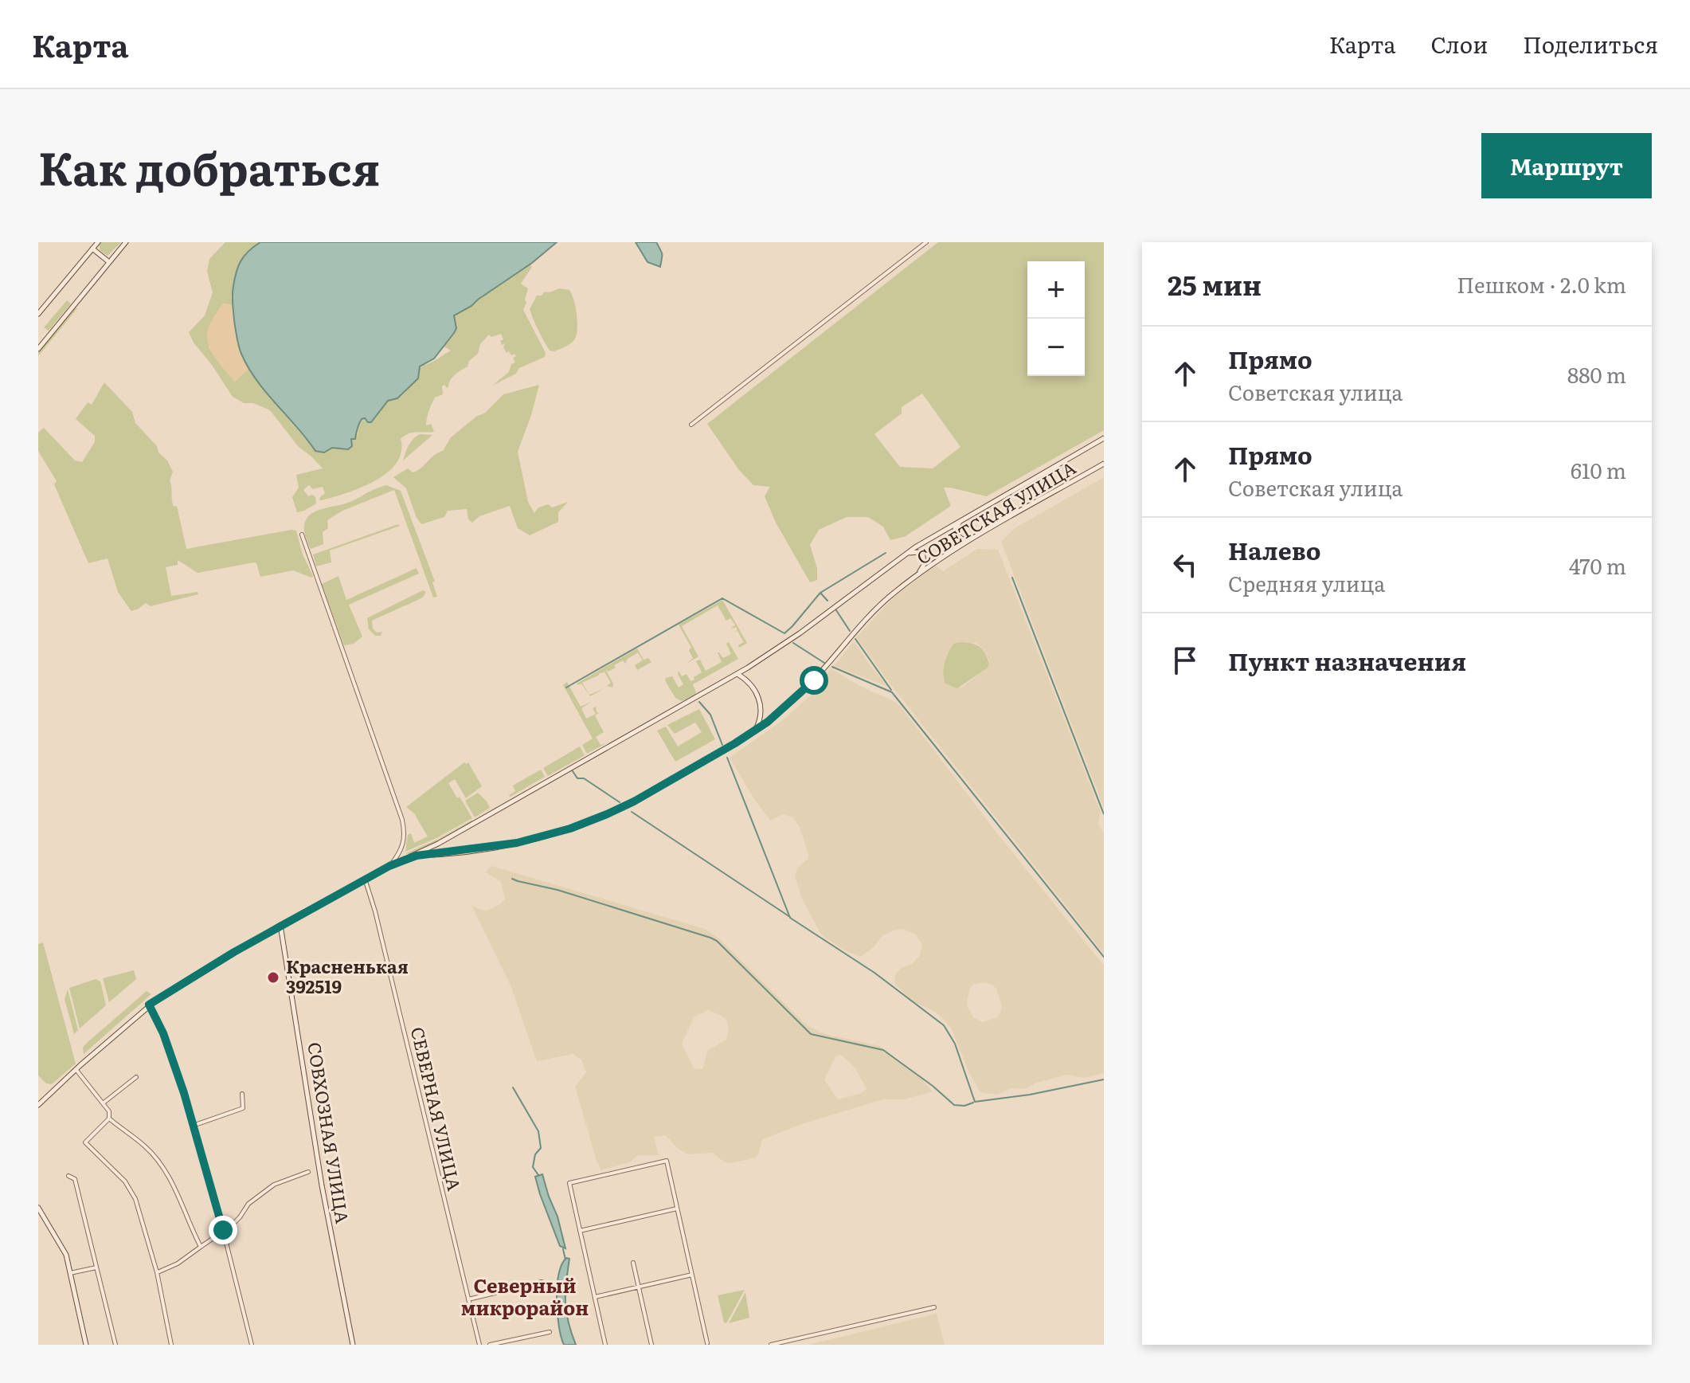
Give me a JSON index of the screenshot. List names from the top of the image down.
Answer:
{
  "streets": {
    "main road": ["СОВЕТСКАЯ УЛИЦА", "СОВХОЗНАЯ УЛИЦА"],
    "street": ["СЕВЕРНАЯ УЛИЦА"]
  },
  "districts": ["Северный микрорайон"],
  "places": ["Красненькая 392519"],
  "page": {
    "header": "Карта",
    "nav": ["Карта", "Слои", "Поделиться"],
    "title": "Как добраться",
    "buttons": "Маршрут",
    "heading": ["25 мин", "Пешком · 2.0 km"],
    "map_buttons": ["+", "−"],
    "list": [
      ["Прямо", "Советская улица", "880 m"],
      ["Прямо", "Советская улица", "610 m"],
      ["Налево", "Средняя улица", "470 m"],
      "Пункт назначения"
    ]
  }
}
